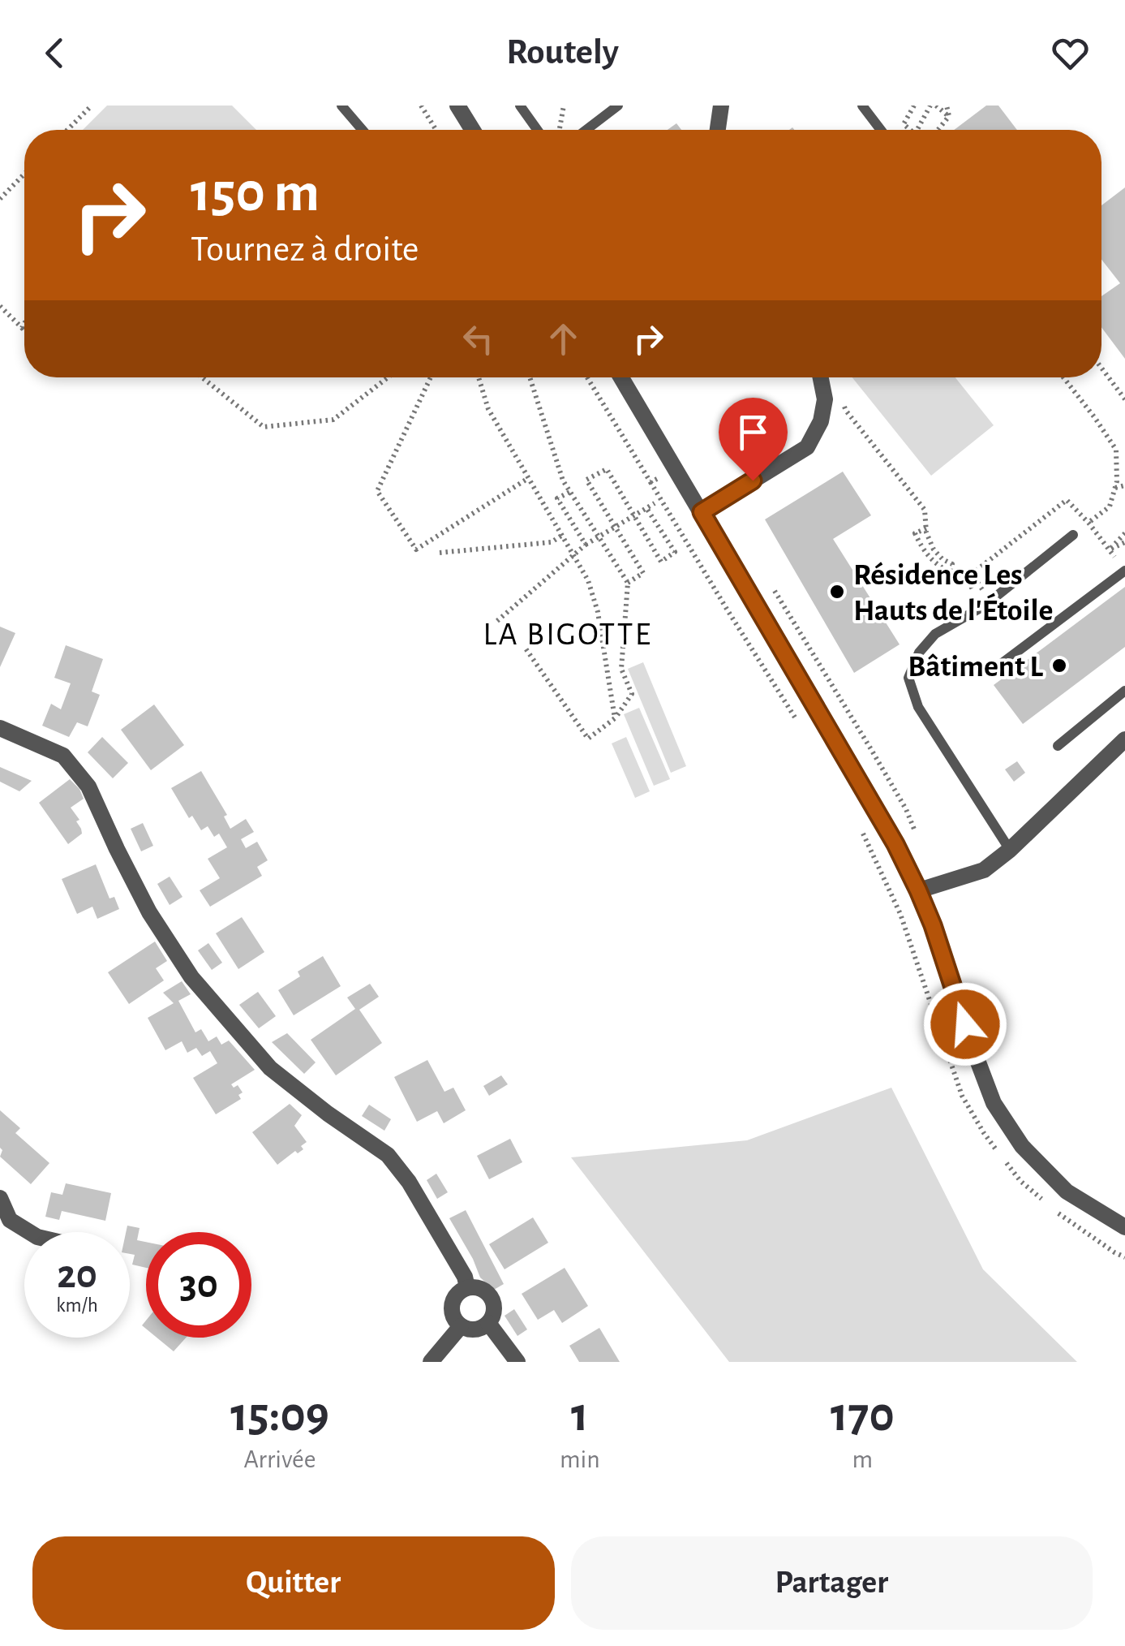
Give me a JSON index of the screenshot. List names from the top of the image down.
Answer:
{
  "districts": ["LA BIGOTTE"],
  "places": ["Résidence Les Hauts de l'Étoile", "Bâtiment L"],
  "page": {
    "header": "Routely",
    "turn": ["150 m", "Tournez à droite"],
    "speed": "20 km/h",
    "limit": "30",
    "eta": [
      "15:09",
      "Arrivée",
      "1",
      "min",
      "170",
      "m"
    ],
    "buttons": ["Quitter", "Partager"]
  }
}
